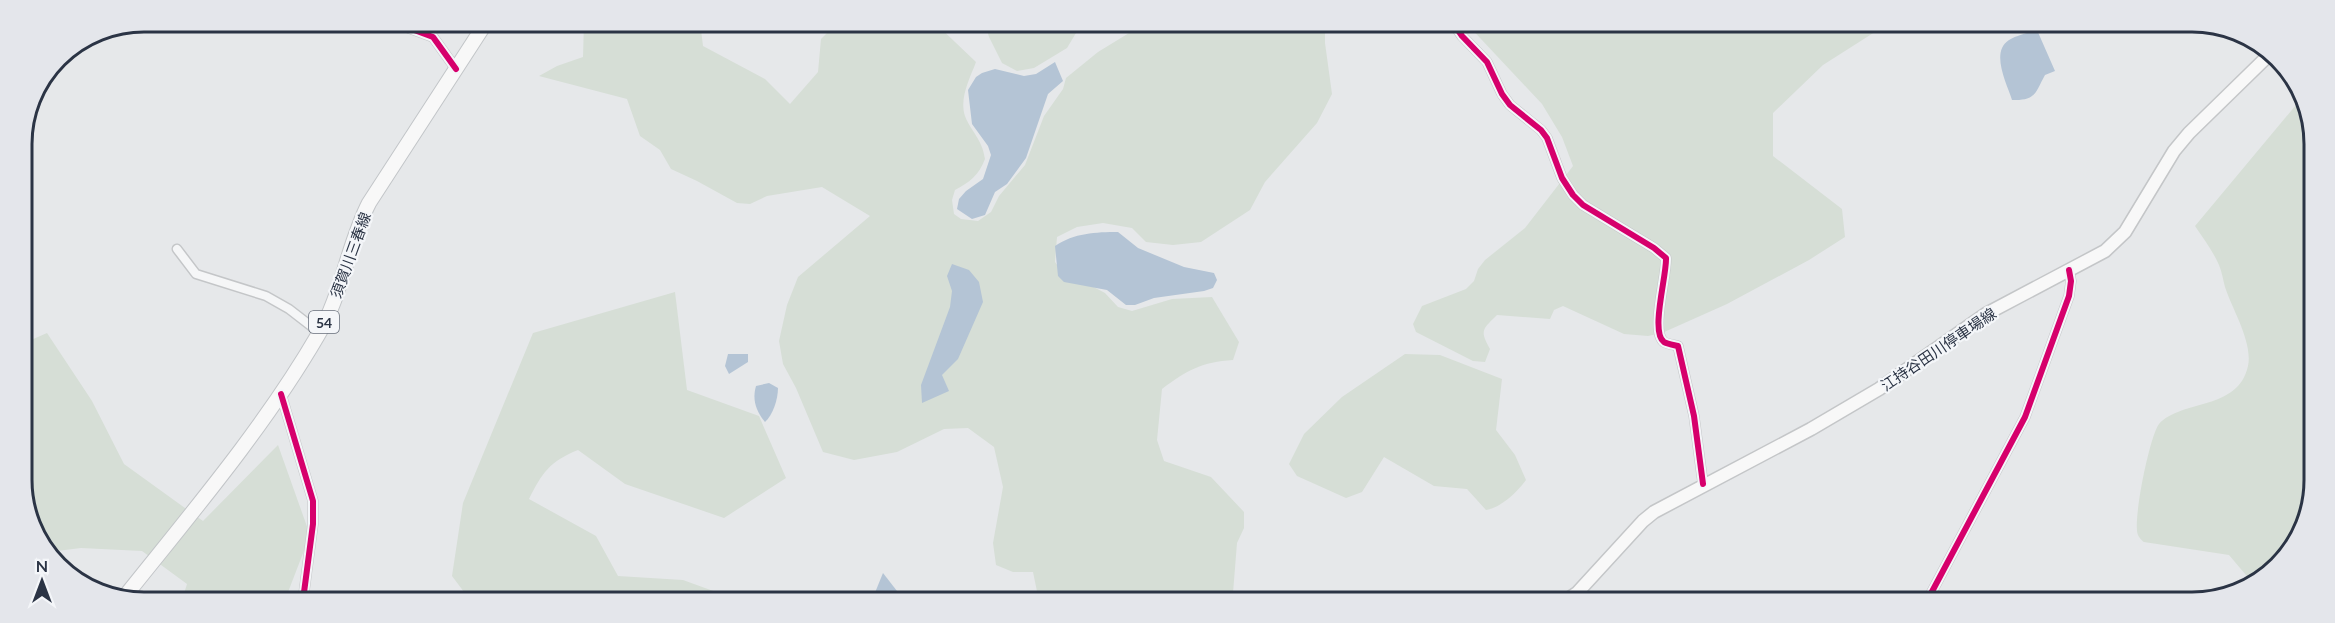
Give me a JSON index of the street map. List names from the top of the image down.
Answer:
{
  "streets": {
    "main road": ["須賀川三春線", "54", "江持谷田川停車場線"]
  },
  "north": "top"
}
